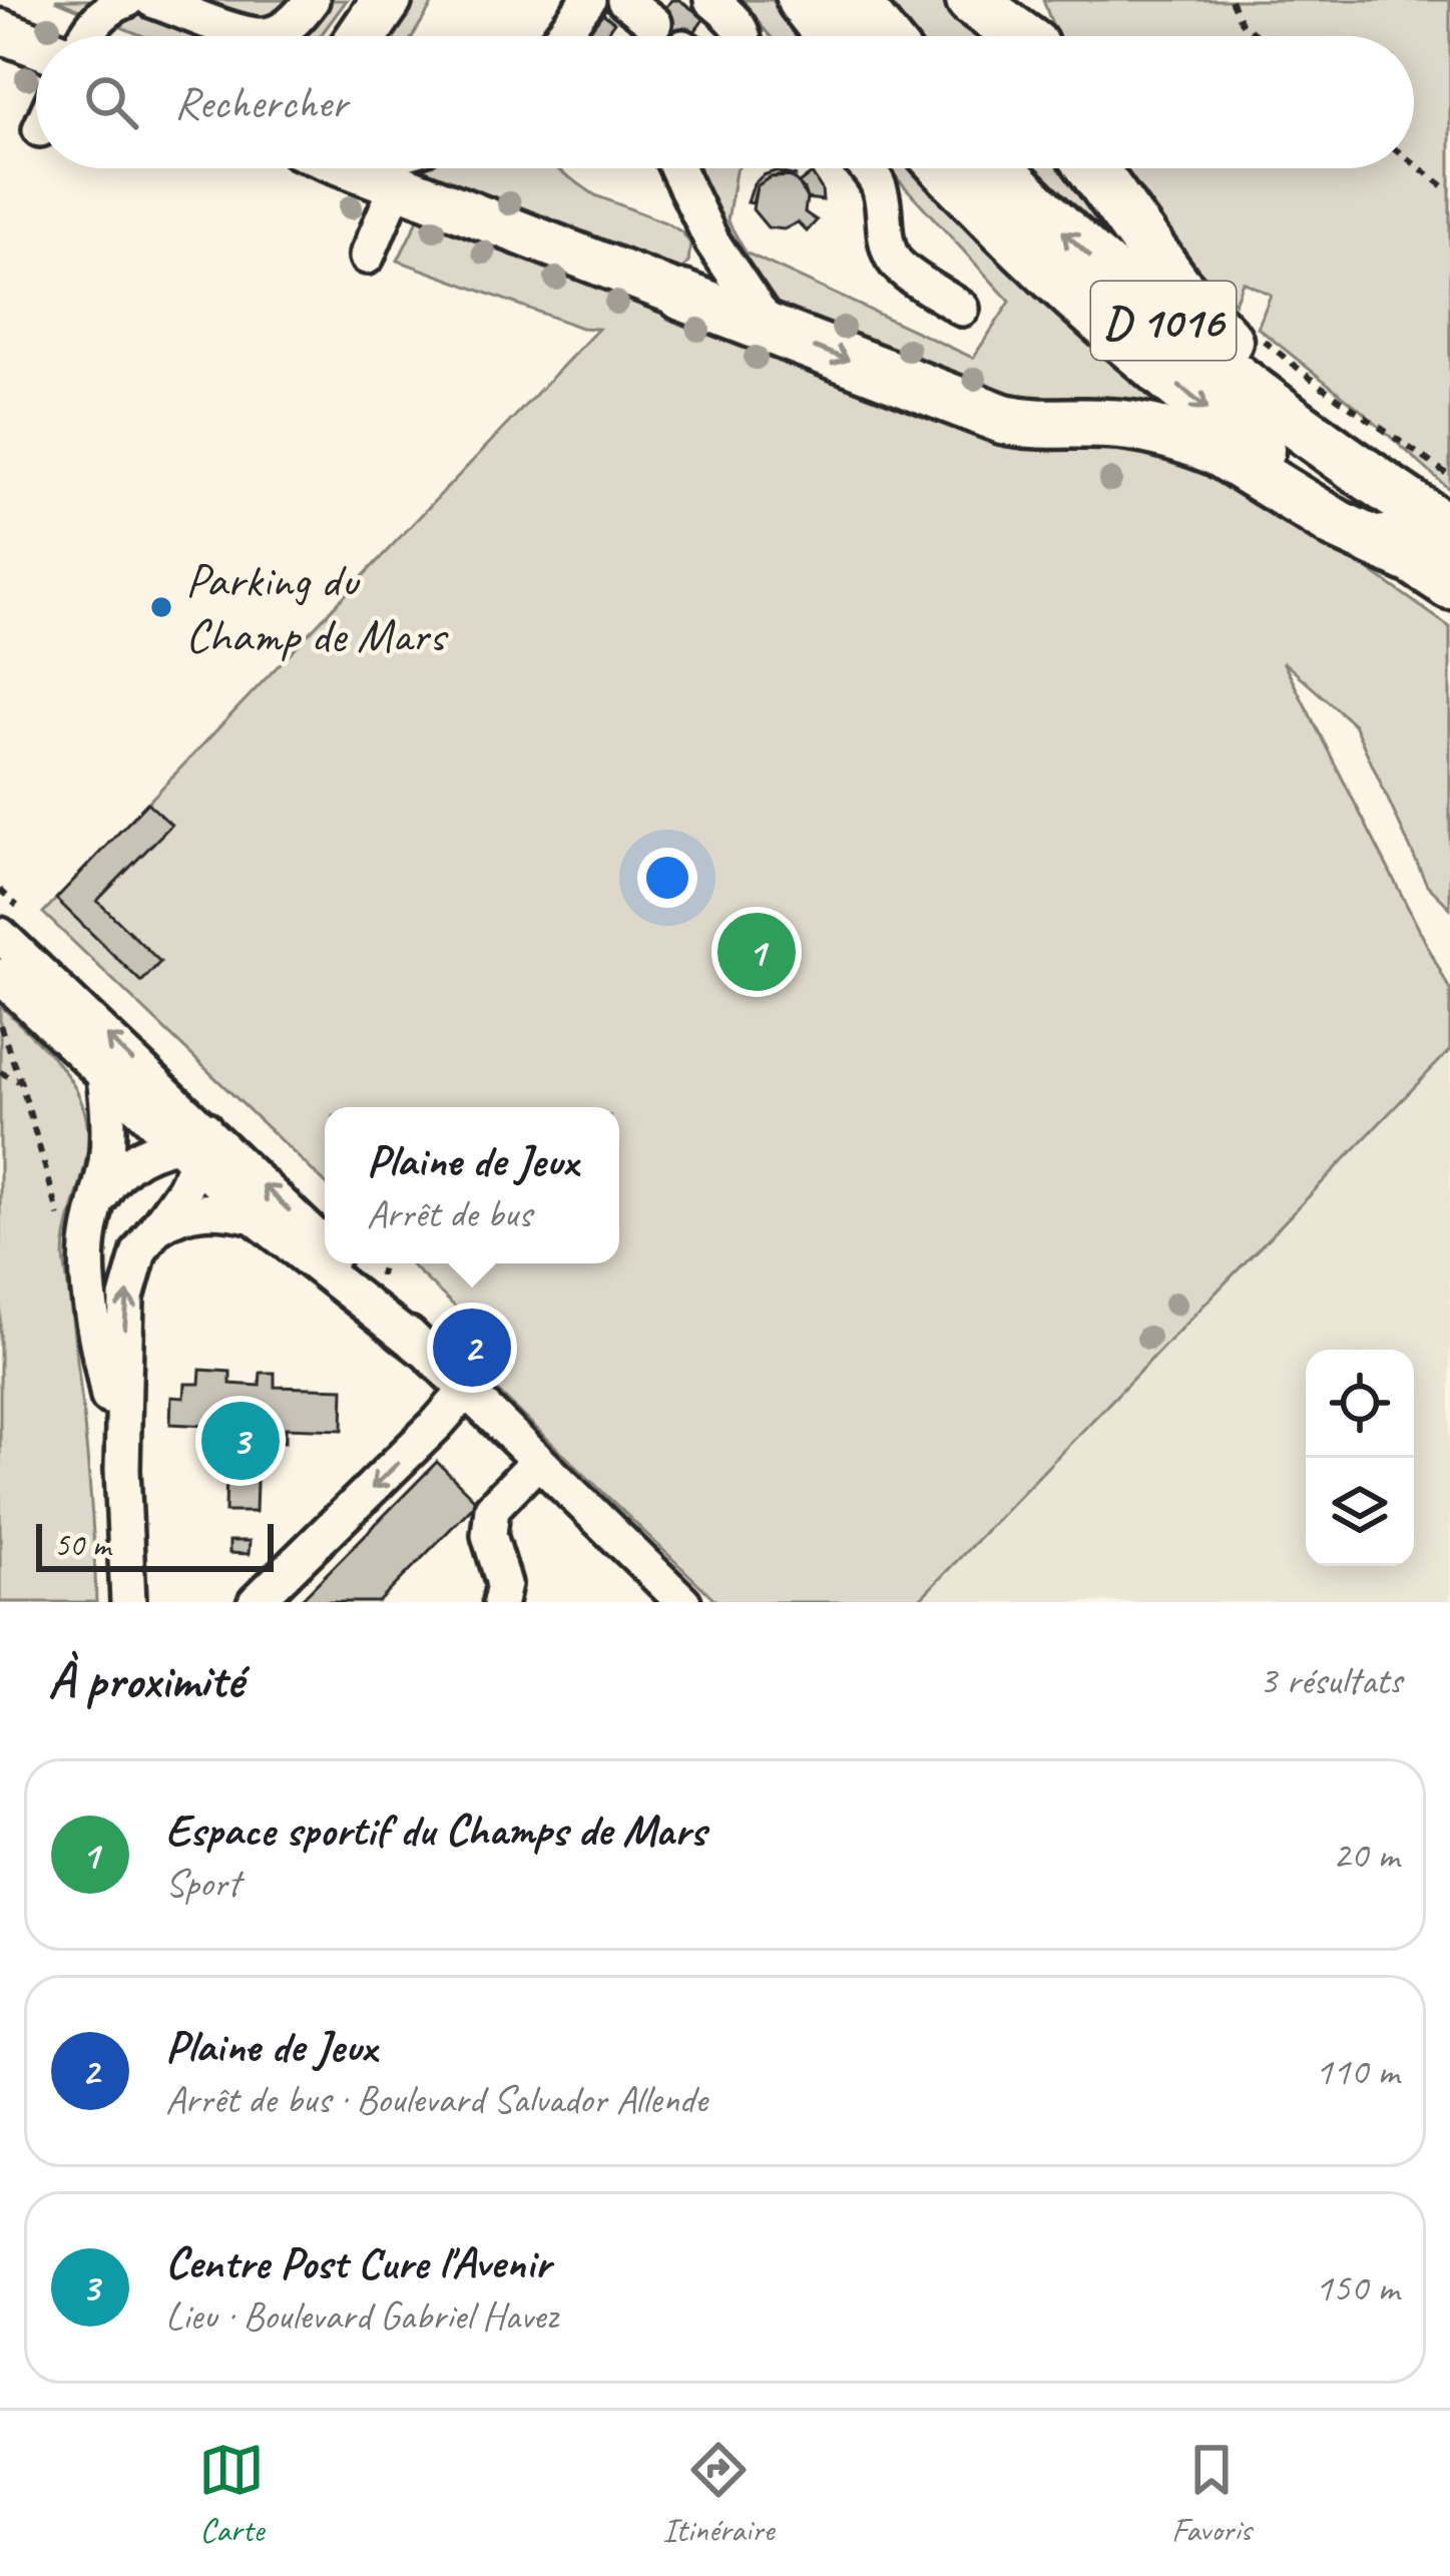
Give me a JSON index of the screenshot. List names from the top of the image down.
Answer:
{
  "streets": {
    "highway": ["D 1016"]
  },
  "places": ["Parking du Champ de Mars"],
  "scale_bar": "50 m",
  "page": {
    "search": "Rechercher",
    "pins": ["1", "2", "3"],
    "popup": ["Plaine de Jeux", "Arrêt de bus"],
    "scale": "50 m",
    "heading": ["À proximité", "3 résultats"],
    "list": [
      {
        "mark": "1",
        "name": "Espace sportif du Champs de Mars",
        "note": "Sport",
        "value": "20 m"
      },
      {
        "mark": "2",
        "name": "Plaine de Jeux",
        "note": "Arrêt de bus · Boulevard Salvador Allende",
        "value": "110 m"
      },
      {
        "mark": "3",
        "name": "Centre Post Cure l'Avenir",
        "note": "Lieu · Boulevard Gabriel Havez",
        "value": "150 m"
      }
    ],
    "nav": ["Carte", "Itinéraire", "Favoris"]
  }
}
